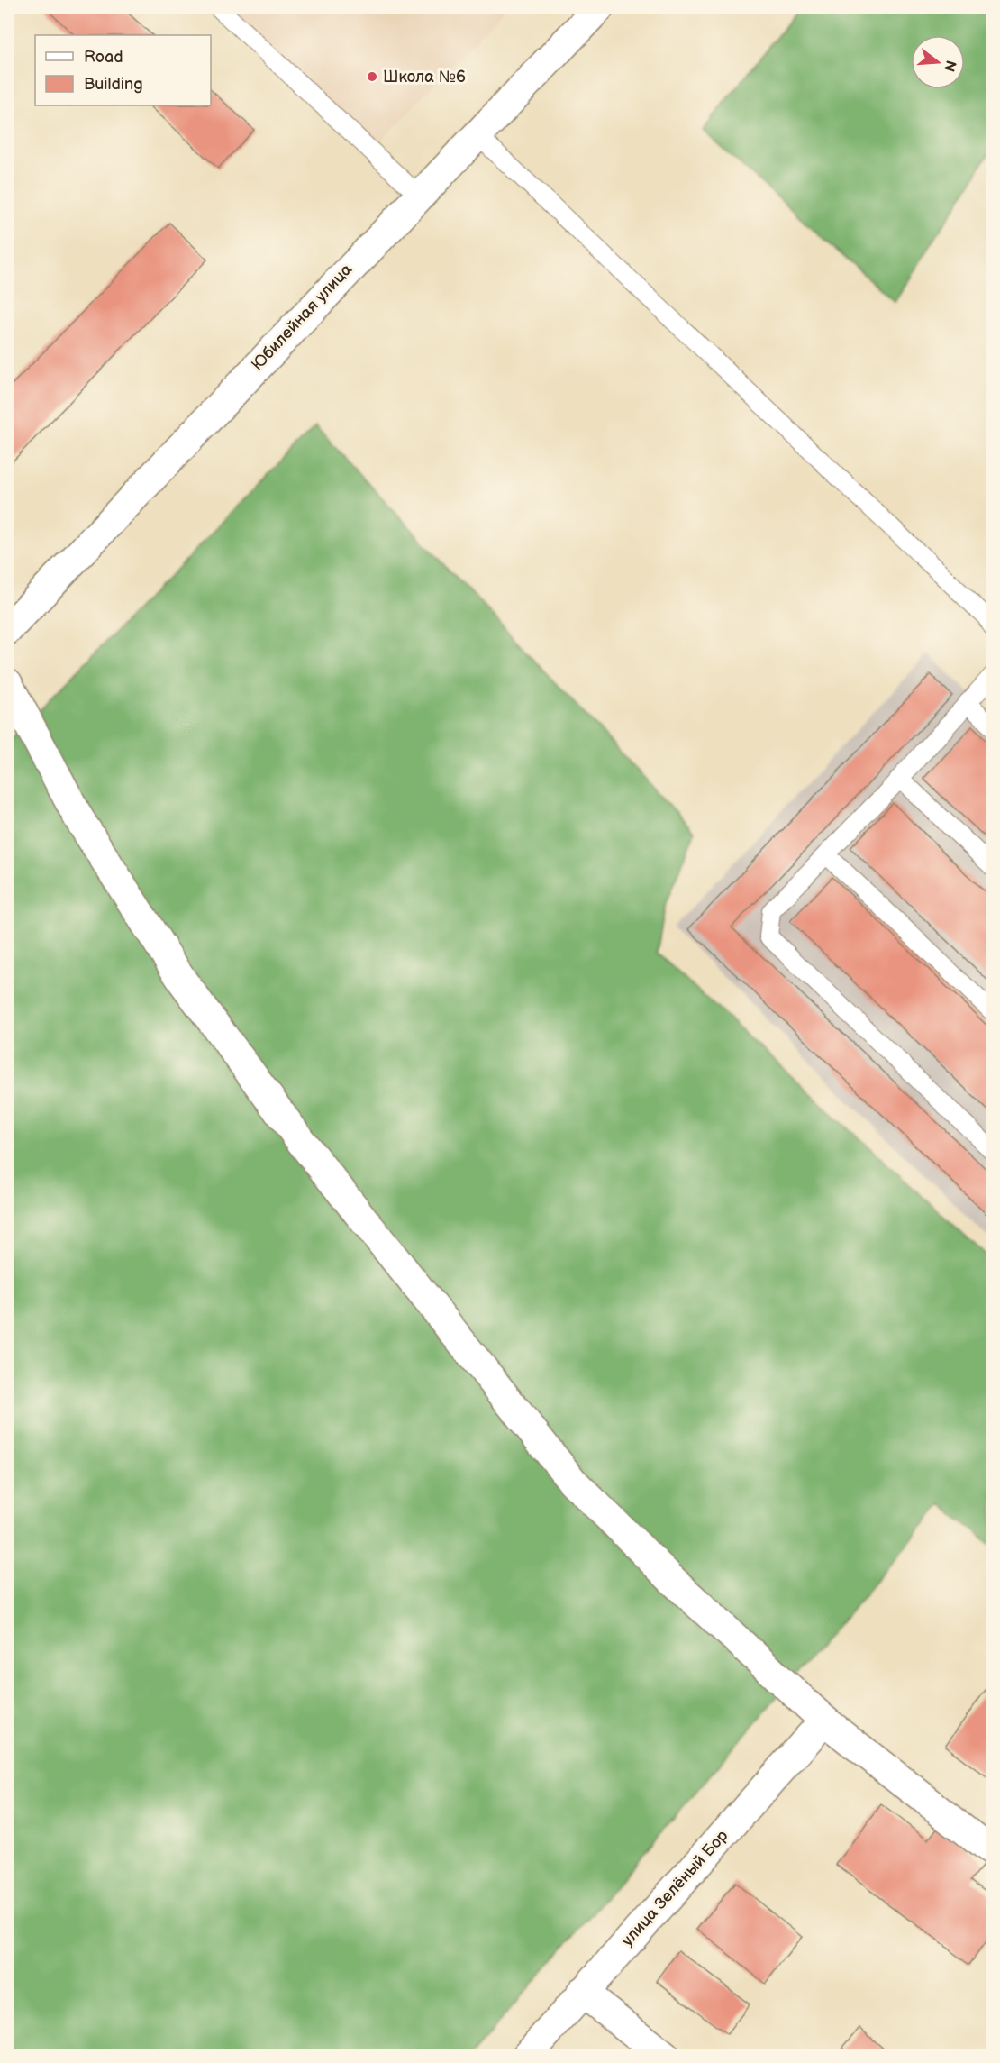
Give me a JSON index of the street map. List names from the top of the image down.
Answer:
{
  "streets": {
    "street": ["Юбилейная улица", "улица Зелёный Бор"]
  },
  "places": ["Школа №6"],
  "legend": ["Road", "Building"],
  "north": "right"
}
